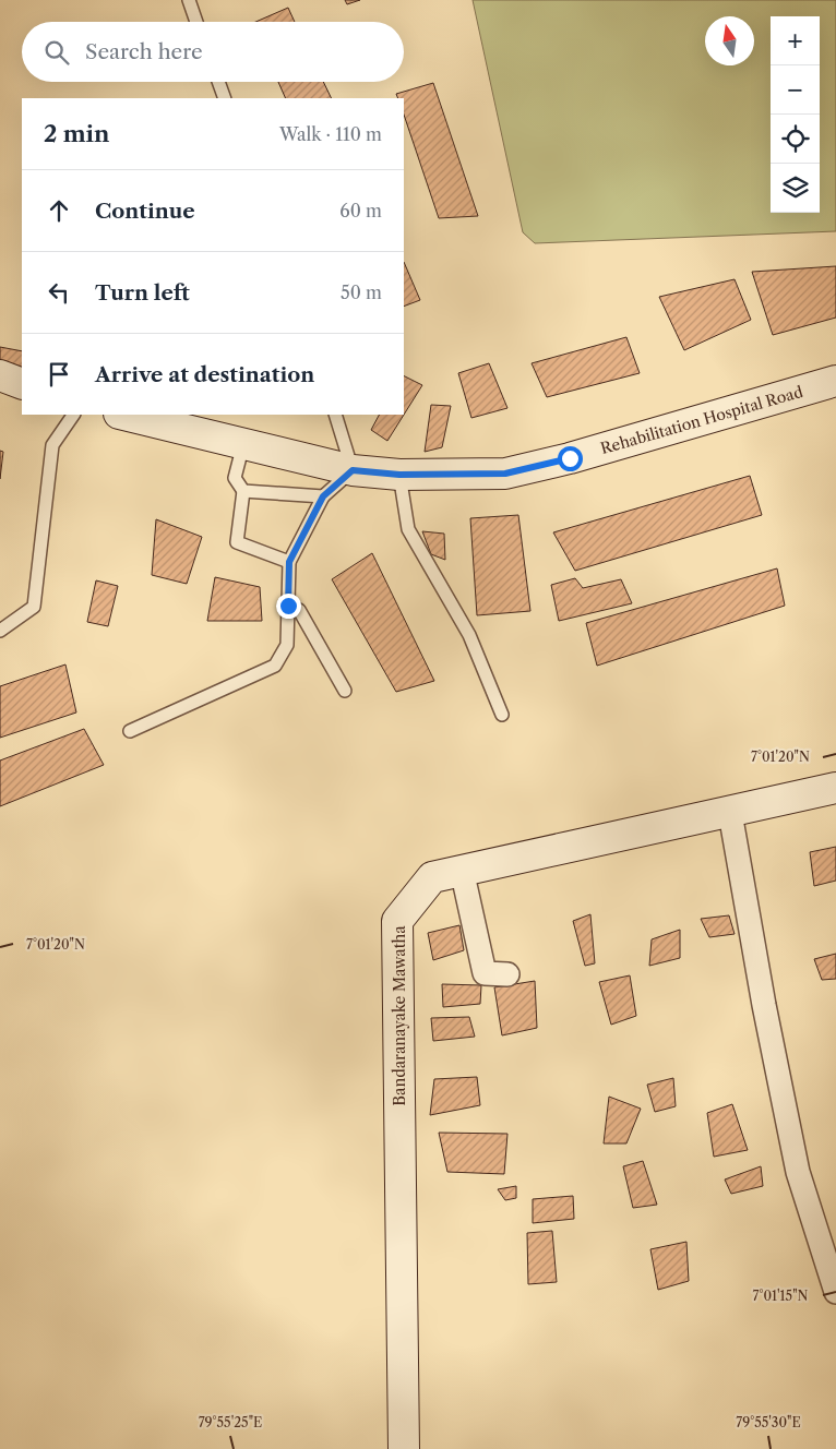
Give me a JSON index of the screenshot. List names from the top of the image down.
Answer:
{
  "streets": {
    "street": ["Rehabilitation Hospital Road", "Bandaranayake Mawatha"]
  },
  "north": "top",
  "page": {
    "map_buttons": ["+", "−"],
    "search": "Search here",
    "heading": ["2 min", "Walk · 110 m"],
    "list": [
      ["Continue", "60 m"],
      ["Turn left", "50 m"],
      "Arrive at destination"
    ]
  },
  "coordinates": [
    "7°01'20\"N",
    "7°01'15\"N",
    "79°55'25\"E",
    "79°55'30\"E"
  ]
}
